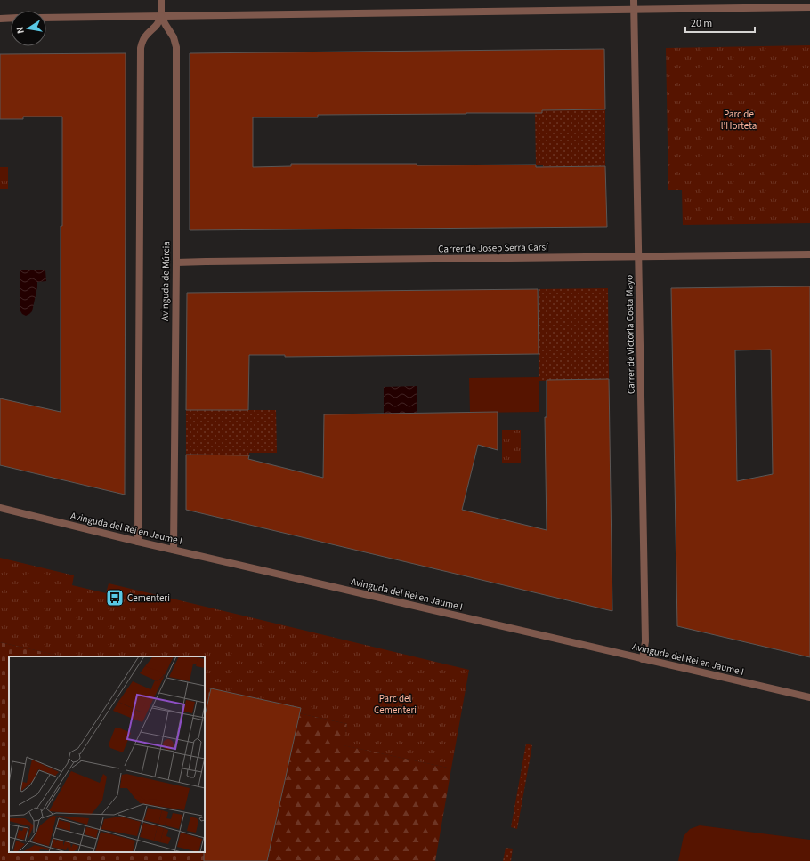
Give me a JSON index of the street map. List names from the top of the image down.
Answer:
{
  "streets": {
    "street": [
      "Carrer de Josep Serra Carsí",
      "Avinguda de Múrcia",
      "Carrer de Victoria Costa Mayo",
      "Avinguda del Rei en Jaume I"
    ]
  },
  "crossings": [
    ["Carrer de Josep Serra Carsí", "Avinguda de Múrcia"],
    ["Carrer de Josep Serra Carsí", "Carrer de Victoria Costa Mayo"],
    ["Avinguda de Múrcia", "Avinguda del Rei en Jaume I"],
    ["Carrer de Victoria Costa Mayo", "Avinguda del Rei en Jaume I"]
  ],
  "parks": ["Parc de l'Horteta", "Parc del Cementeri"],
  "places": {
    "bus stop": ["Cementeri"]
  },
  "scale_bar": "20 m",
  "north": "left"
}
